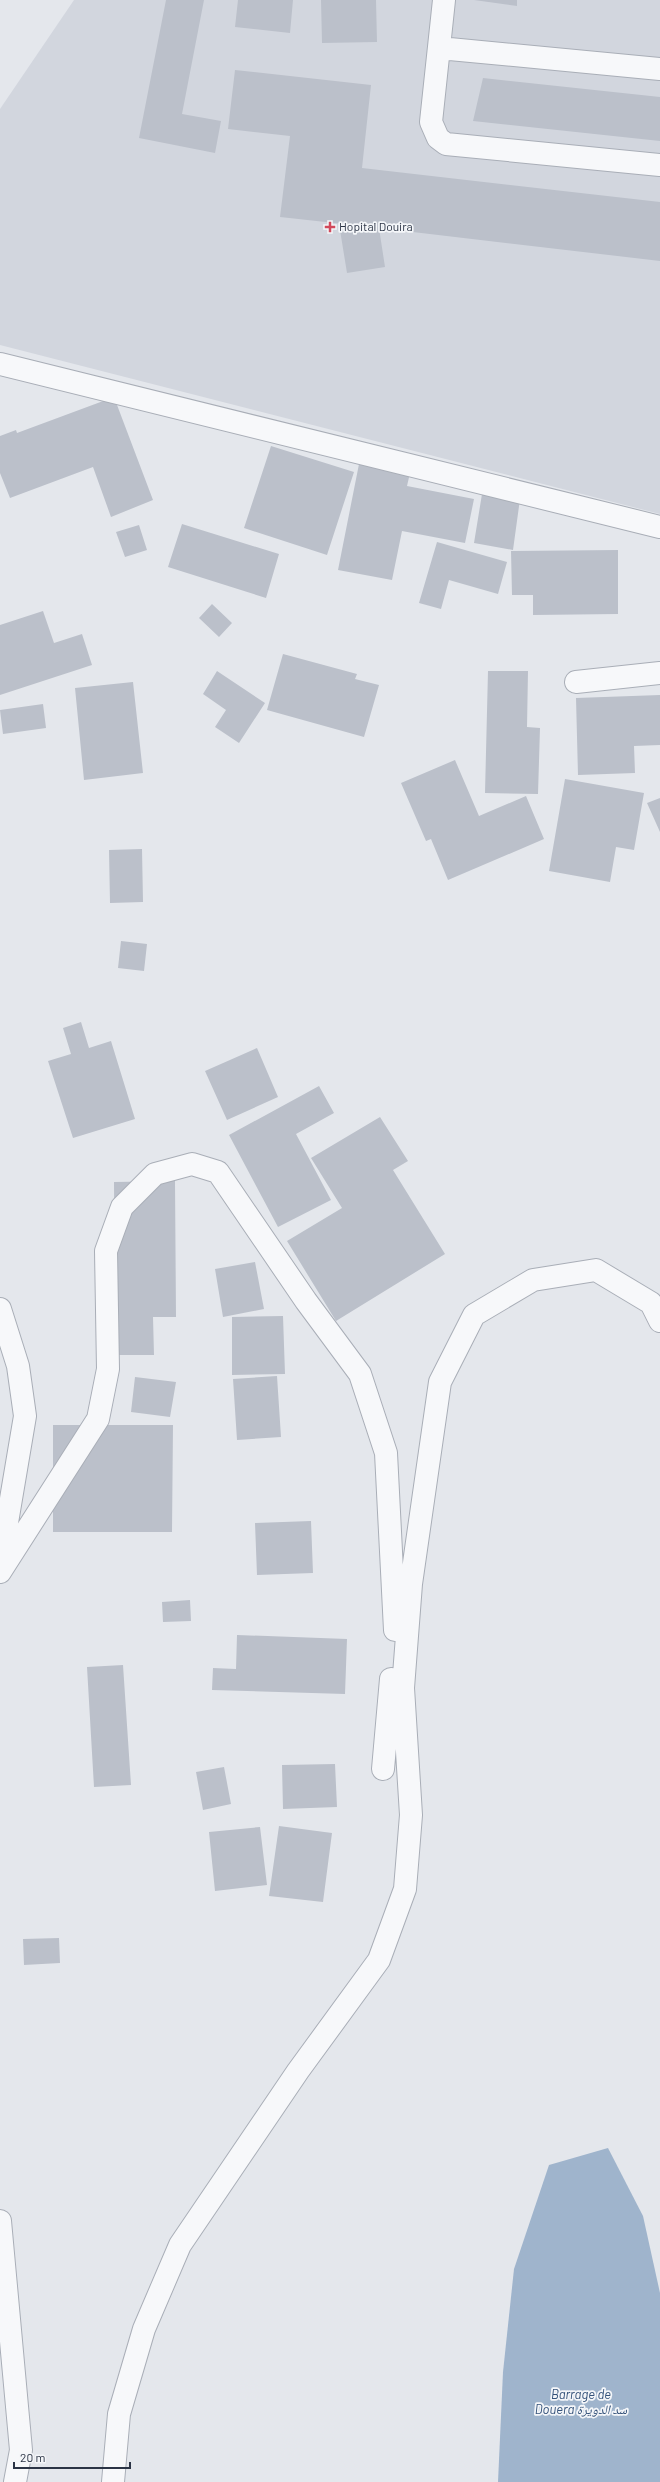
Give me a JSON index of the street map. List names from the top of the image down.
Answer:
{
  "water": ["Barrage de Douera سد الدويرة"],
  "places": {
    "health": ["Hopital Douira"]
  },
  "scale_bar": "20 m"
}
